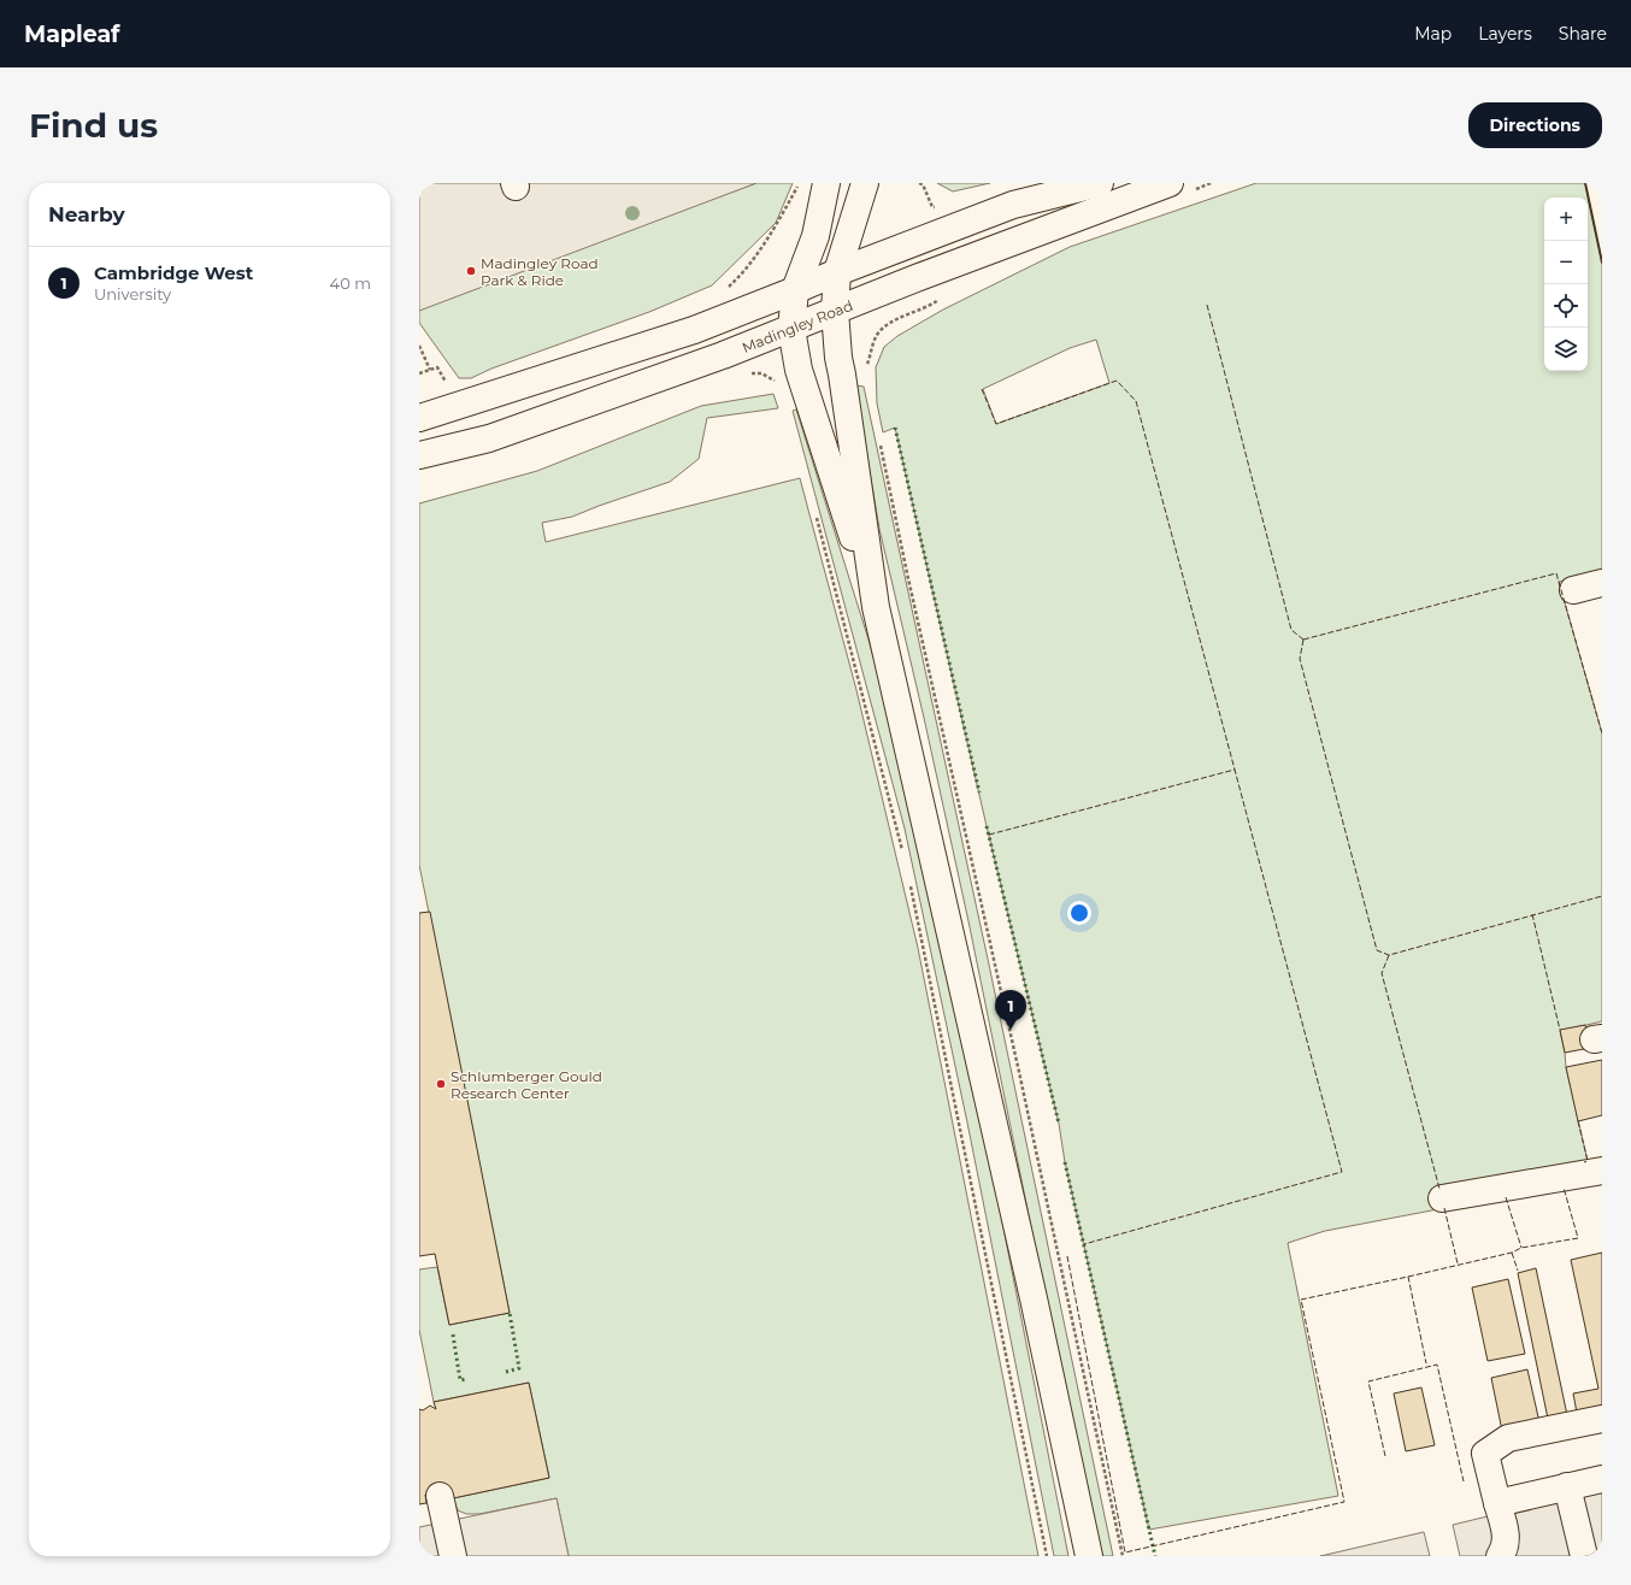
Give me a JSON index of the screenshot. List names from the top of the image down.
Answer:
{
  "streets": {
    "street": ["Madingley Road"]
  },
  "places": ["Madingley Road Park & Ride", "Schlumberger Gould Research Center"],
  "page": {
    "header": "Mapleaf",
    "nav": ["Map", "Layers", "Share"],
    "buttons": "Directions",
    "title": "Find us",
    "heading": "Nearby",
    "map_buttons": ["+", "−"],
    "list": [
      {
        "mark": "1",
        "name": "Cambridge West",
        "note": "University",
        "value": "40 m"
      }
    ],
    "pins": "1"
  }
}
